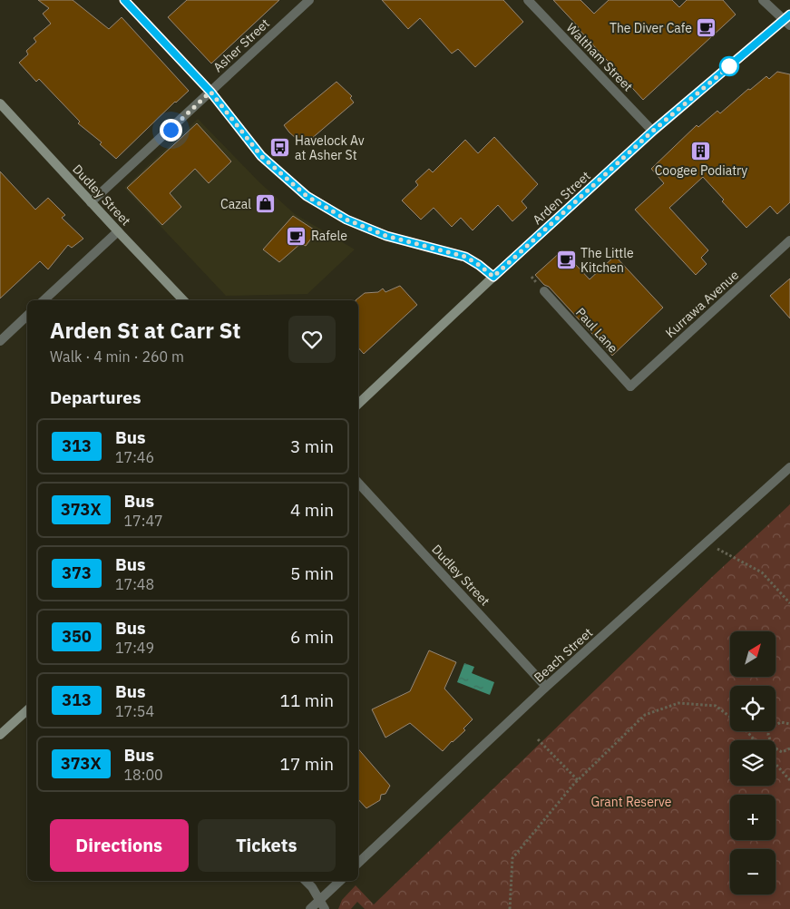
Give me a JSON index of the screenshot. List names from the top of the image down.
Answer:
{
  "streets": {
    "main road": ["Dudley Street", "Arden Street"],
    "street": [
      "Asher Street",
      "Waltham Street",
      "Kurrawa Avenue",
      "Paul Lane",
      "Beach Street"
    ]
  },
  "crossings": [
    ["Asher Street", "Dudley Street"],
    ["Waltham Street", "Arden Street"],
    ["Dudley Street", "Beach Street"],
    ["Kurrawa Avenue", "Paul Lane"]
  ],
  "parks": ["Grant Reserve"],
  "places": {
    "cafe": ["The Diver Cafe", "Rafele", "The Little Kitchen"],
    "bus stop": ["Havelock Av at Asher St"],
    "building": ["Coogee Podiatry"],
    "shop": ["Cazal"]
  },
  "lines": ["bus line 313"],
  "north": "top right",
  "page": {
    "heading": [
      ["Arden St at Carr St", "Walk · 4 min · 260 m"],
      "Departures"
    ],
    "list": [
      {
        "mark": "313",
        "name": "Bus",
        "note": "17:46",
        "value": "3 min"
      },
      {
        "mark": "373X",
        "name": "Bus",
        "note": "17:47",
        "value": "4 min"
      },
      {
        "mark": "373",
        "name": "Bus",
        "note": "17:48",
        "value": "5 min"
      },
      {
        "mark": "350",
        "name": "Bus",
        "note": "17:49",
        "value": "6 min"
      },
      {
        "mark": "313",
        "name": "Bus",
        "note": "17:54",
        "value": "11 min"
      },
      {
        "mark": "373X",
        "name": "Bus",
        "note": "18:00",
        "value": "17 min"
      }
    ],
    "map_buttons": ["+", "−"],
    "buttons": ["Directions", "Tickets"]
  }
}
